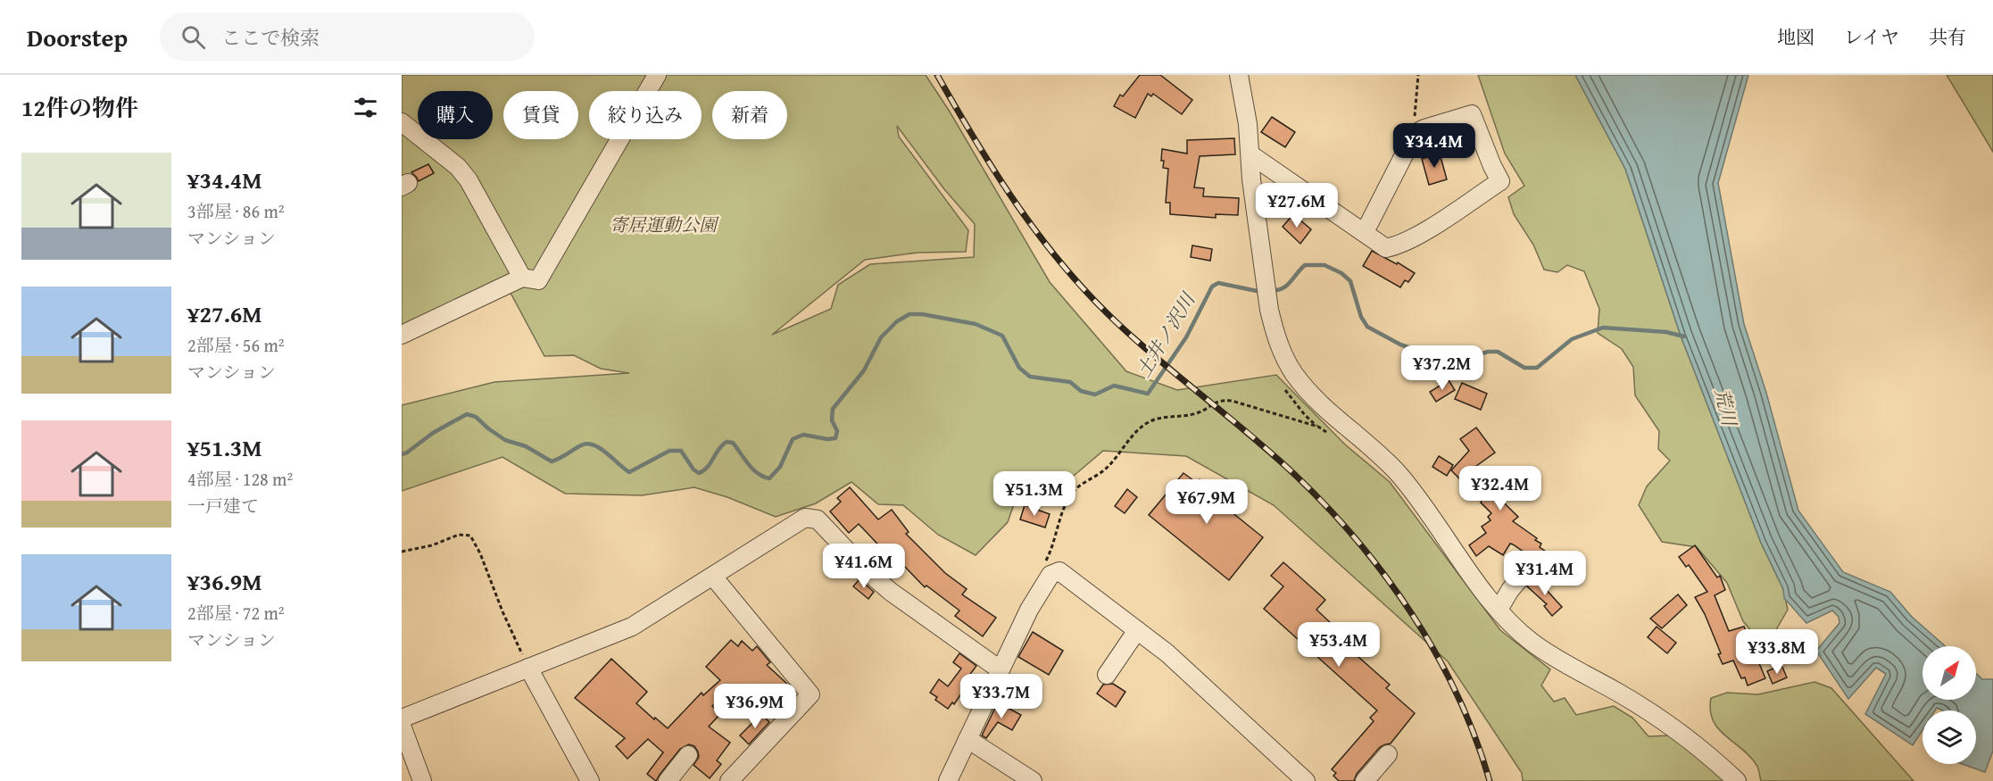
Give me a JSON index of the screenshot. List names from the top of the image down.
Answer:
{
  "water": ["土井ノ沢川", "荒川"],
  "parks": ["寄居運動公園"],
  "north": "top right",
  "page": {
    "header": "Doorstep",
    "search": "ここで検索",
    "nav": ["地図", "レイヤ", "共有"],
    "heading": "12件の物件",
    "chip": [
      "購入",
      "賃貸",
      "絞り込み",
      "新着"
    ],
    "price": [
      "¥34.4M",
      "¥27.6M",
      "¥37.2M",
      "¥32.4M",
      "¥51.3M",
      "¥67.9M",
      "¥41.6M",
      "¥31.4M",
      "¥53.4M",
      "¥33.8M",
      "¥33.7M",
      "¥36.9M"
    ],
    "list": [
      {
        "name": "¥34.4M",
        "note": "3部屋 · 86 m² · マンション"
      },
      {
        "name": "¥27.6M",
        "note": "2部屋 · 56 m² · マンション"
      },
      {
        "name": "¥51.3M",
        "note": "4部屋 · 128 m² · 一戸建て"
      },
      {
        "name": "¥36.9M",
        "note": "2部屋 · 72 m² · マンション"
      }
    ]
  }
}
